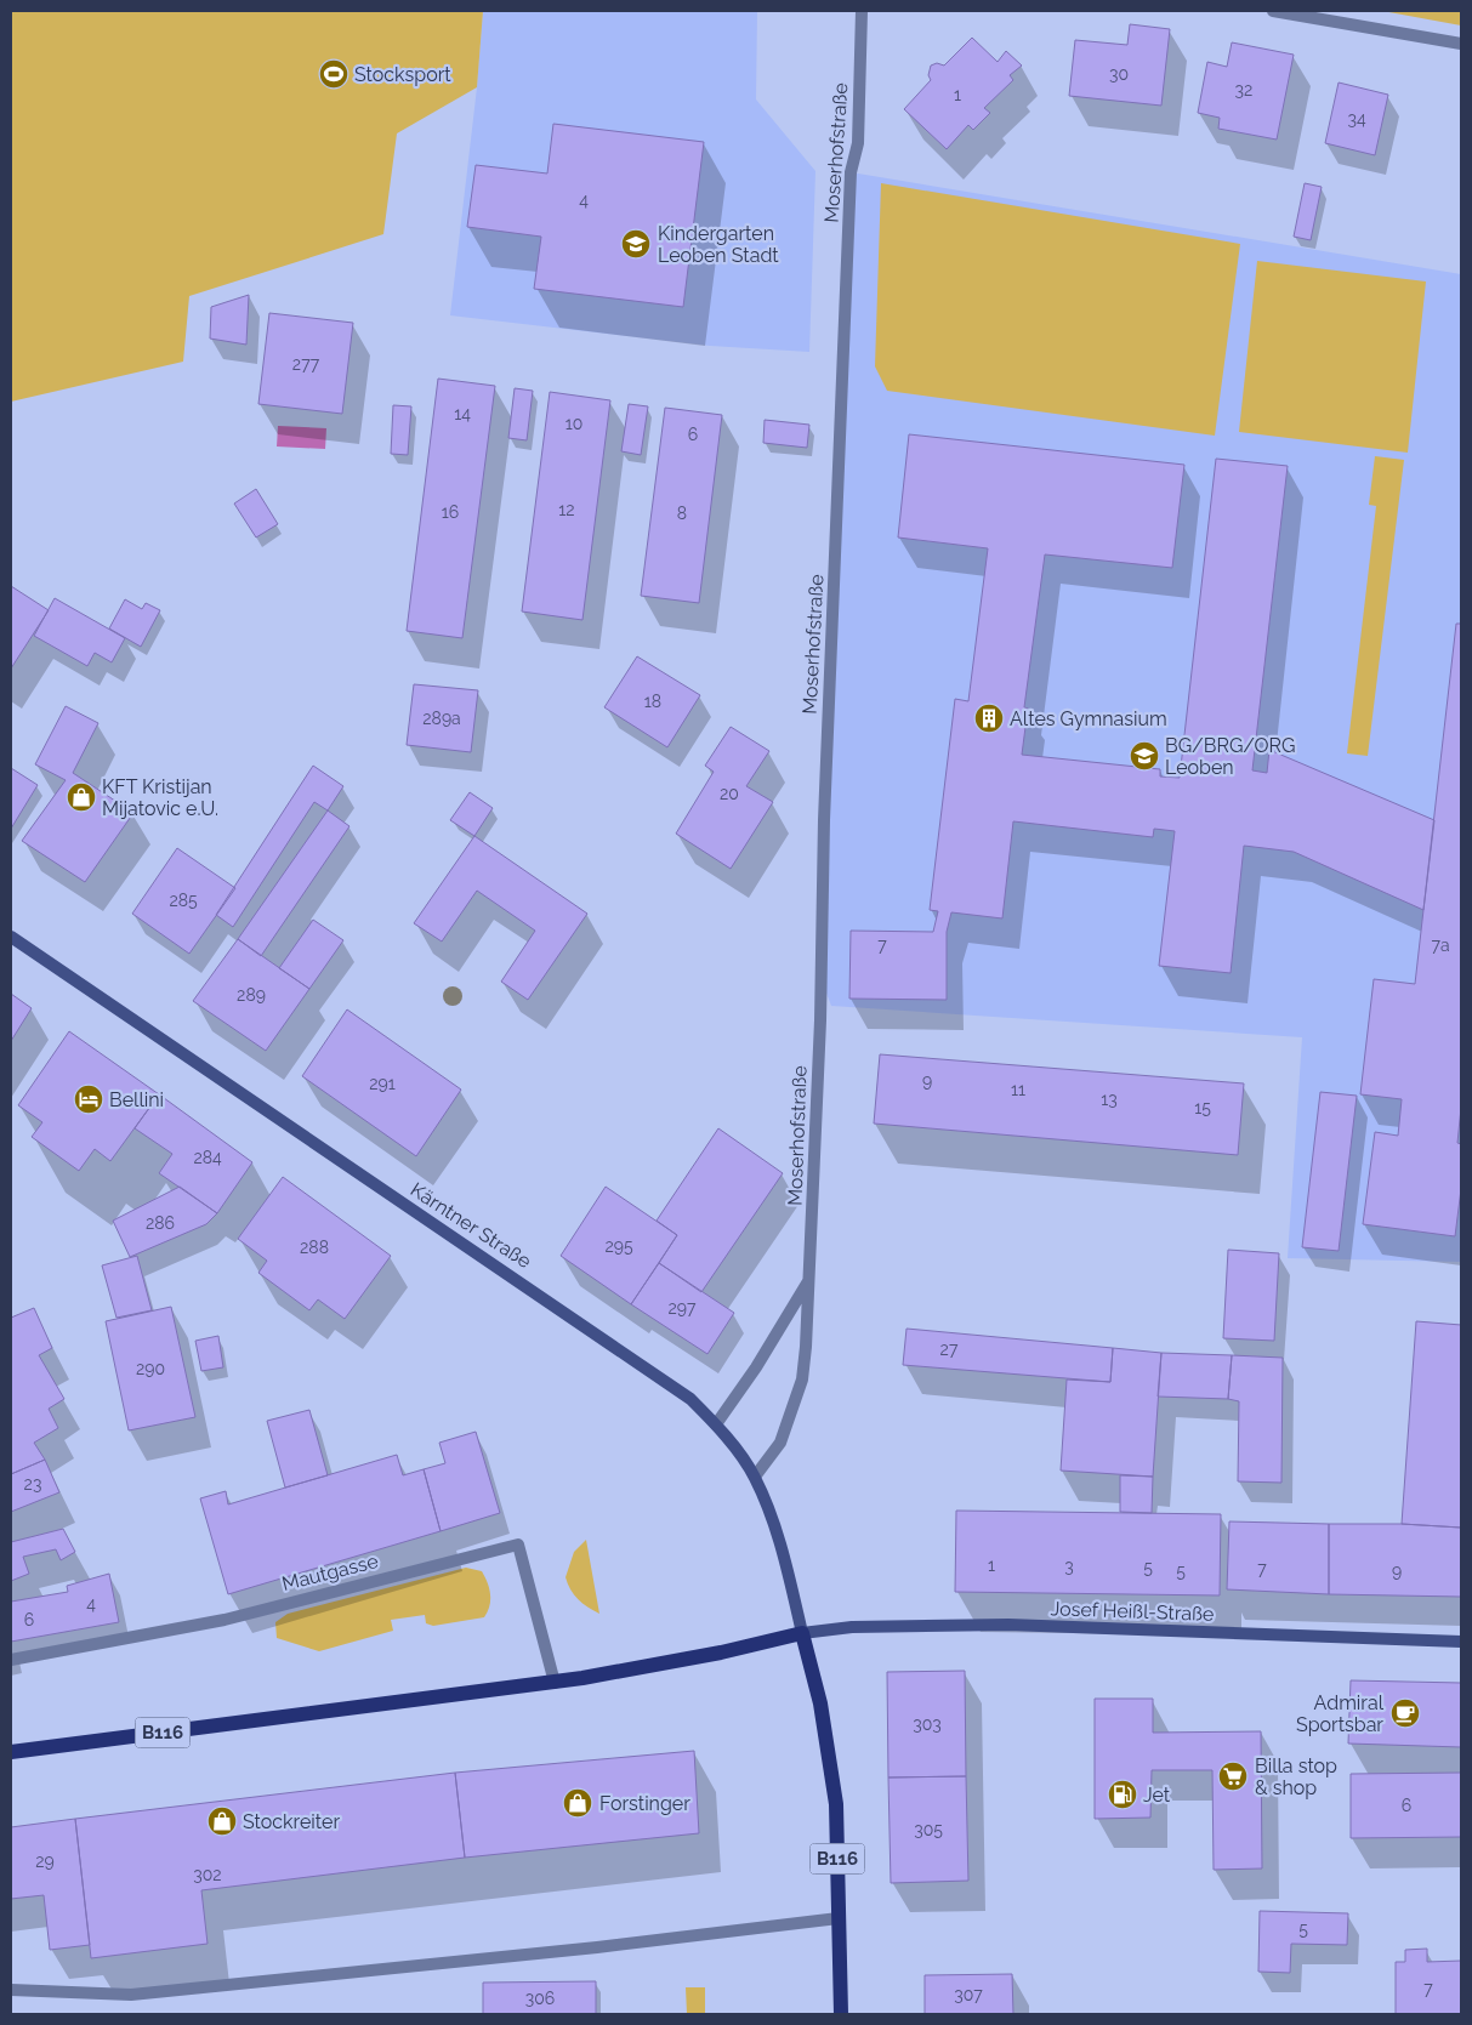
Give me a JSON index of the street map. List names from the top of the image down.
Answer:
{
  "streets": {
    "main road": ["Kärntner Straße", "Josef Heißl-Straße", "B116"],
    "street": ["Moserhofstraße", "Mautgasse"]
  },
  "crossings": [
    ["Moserhofstraße", "Kärntner Straße"],
    ["Kärntner Straße", "Josef Heißl-Straße"],
    ["Kärntner Straße", "B116"],
    ["Mautgasse", "B116"],
    ["Josef Heißl-Straße", "B116"]
  ],
  "places": {
    "sports": ["Stocksport"],
    "school or university": ["Kindergarten Leoben Stadt", "BG/BRG/ORG Leoben"],
    "building": ["Altes Gymnasium"],
    "shop": ["KFT Kristijan Mijatovic e.U.", "Forstinger", "Stockreiter"],
    "hotel": ["Bellini"],
    "cafe": ["Admiral Sportsbar"],
    "supermarket": ["Billa stop & shop"],
    "fuel station": ["Jet"]
  },
  "house_numbers": [
    "30",
    "32",
    "1",
    "34",
    "4",
    "277",
    "14",
    "10",
    "6",
    "12",
    "16",
    "8",
    "18",
    "289a",
    "20",
    "285",
    "7",
    "7a",
    "289",
    "9",
    "291",
    "11",
    "13",
    "15",
    "284",
    "286",
    "295",
    "288",
    "297",
    "27",
    "290",
    "23",
    "1",
    "3",
    "5",
    "7",
    "5",
    "9",
    "4",
    "6",
    "303",
    "6",
    "305",
    "29",
    "302",
    "5",
    "7",
    "307",
    "306"
  ]
}
